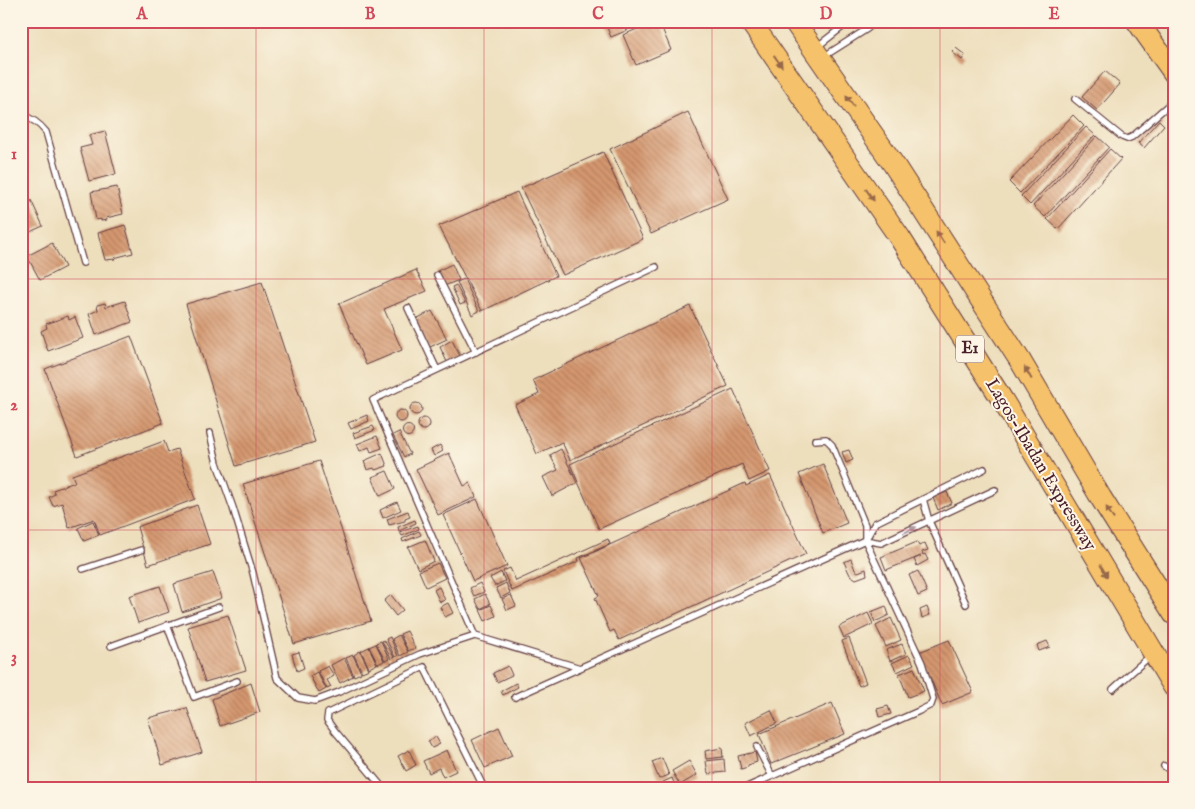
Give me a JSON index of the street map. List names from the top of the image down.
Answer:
{
  "streets": {
    "highway": ["E1", "Lagos-Ibadan Expressway"]
  },
  "grid": {
    "columns": [
      "A",
      "B",
      "C",
      "D",
      "E"
    ],
    "rows": ["1", "2", "3"]
  }
}
